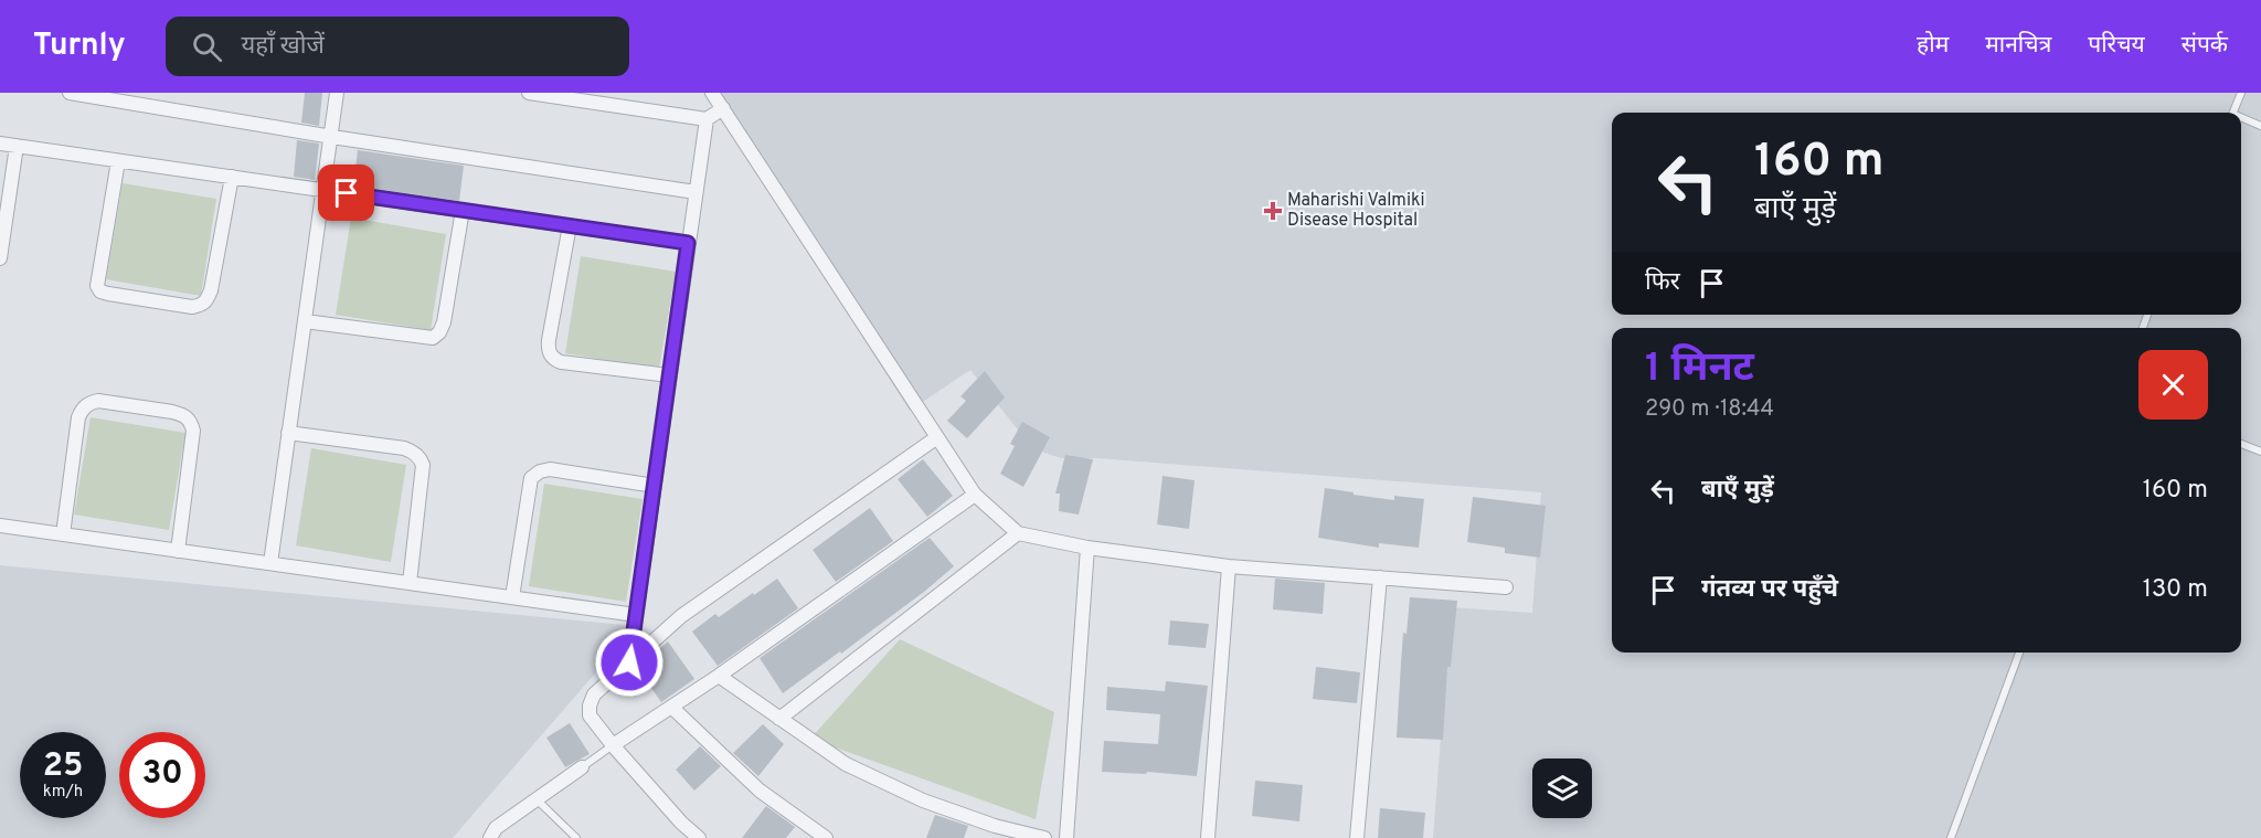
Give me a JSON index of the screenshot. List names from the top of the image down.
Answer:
{
  "places": {
    "health": ["Maharishi Valmiki Disease Hospital"]
  },
  "page": {
    "header": "Turnly",
    "search": "यहाँ खोजें",
    "nav": [
      "होम",
      "मानचित्र",
      "परिचय",
      "संपर्क"
    ],
    "turn": ["160 m", "बाएँ मुड़ें"],
    "then": "फिर",
    "heading": ["1 मिनट", "290 m · 18:44"],
    "list": [
      {
        "name": "बाएँ मुड़ें",
        "value": "160 m"
      },
      {
        "name": "गंतव्य पर पहुँचे",
        "value": "130 m"
      }
    ],
    "speed": "25 km/h",
    "limit": "30"
  }
}
